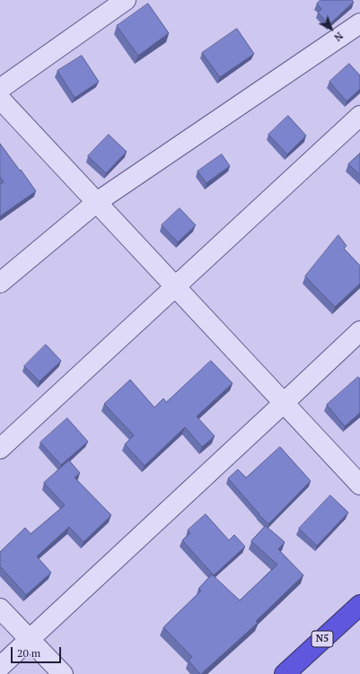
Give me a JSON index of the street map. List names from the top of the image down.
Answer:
{
  "streets": {
    "highway": ["N5"]
  },
  "scale_bar": "20 m",
  "north": "bottom right"
}
